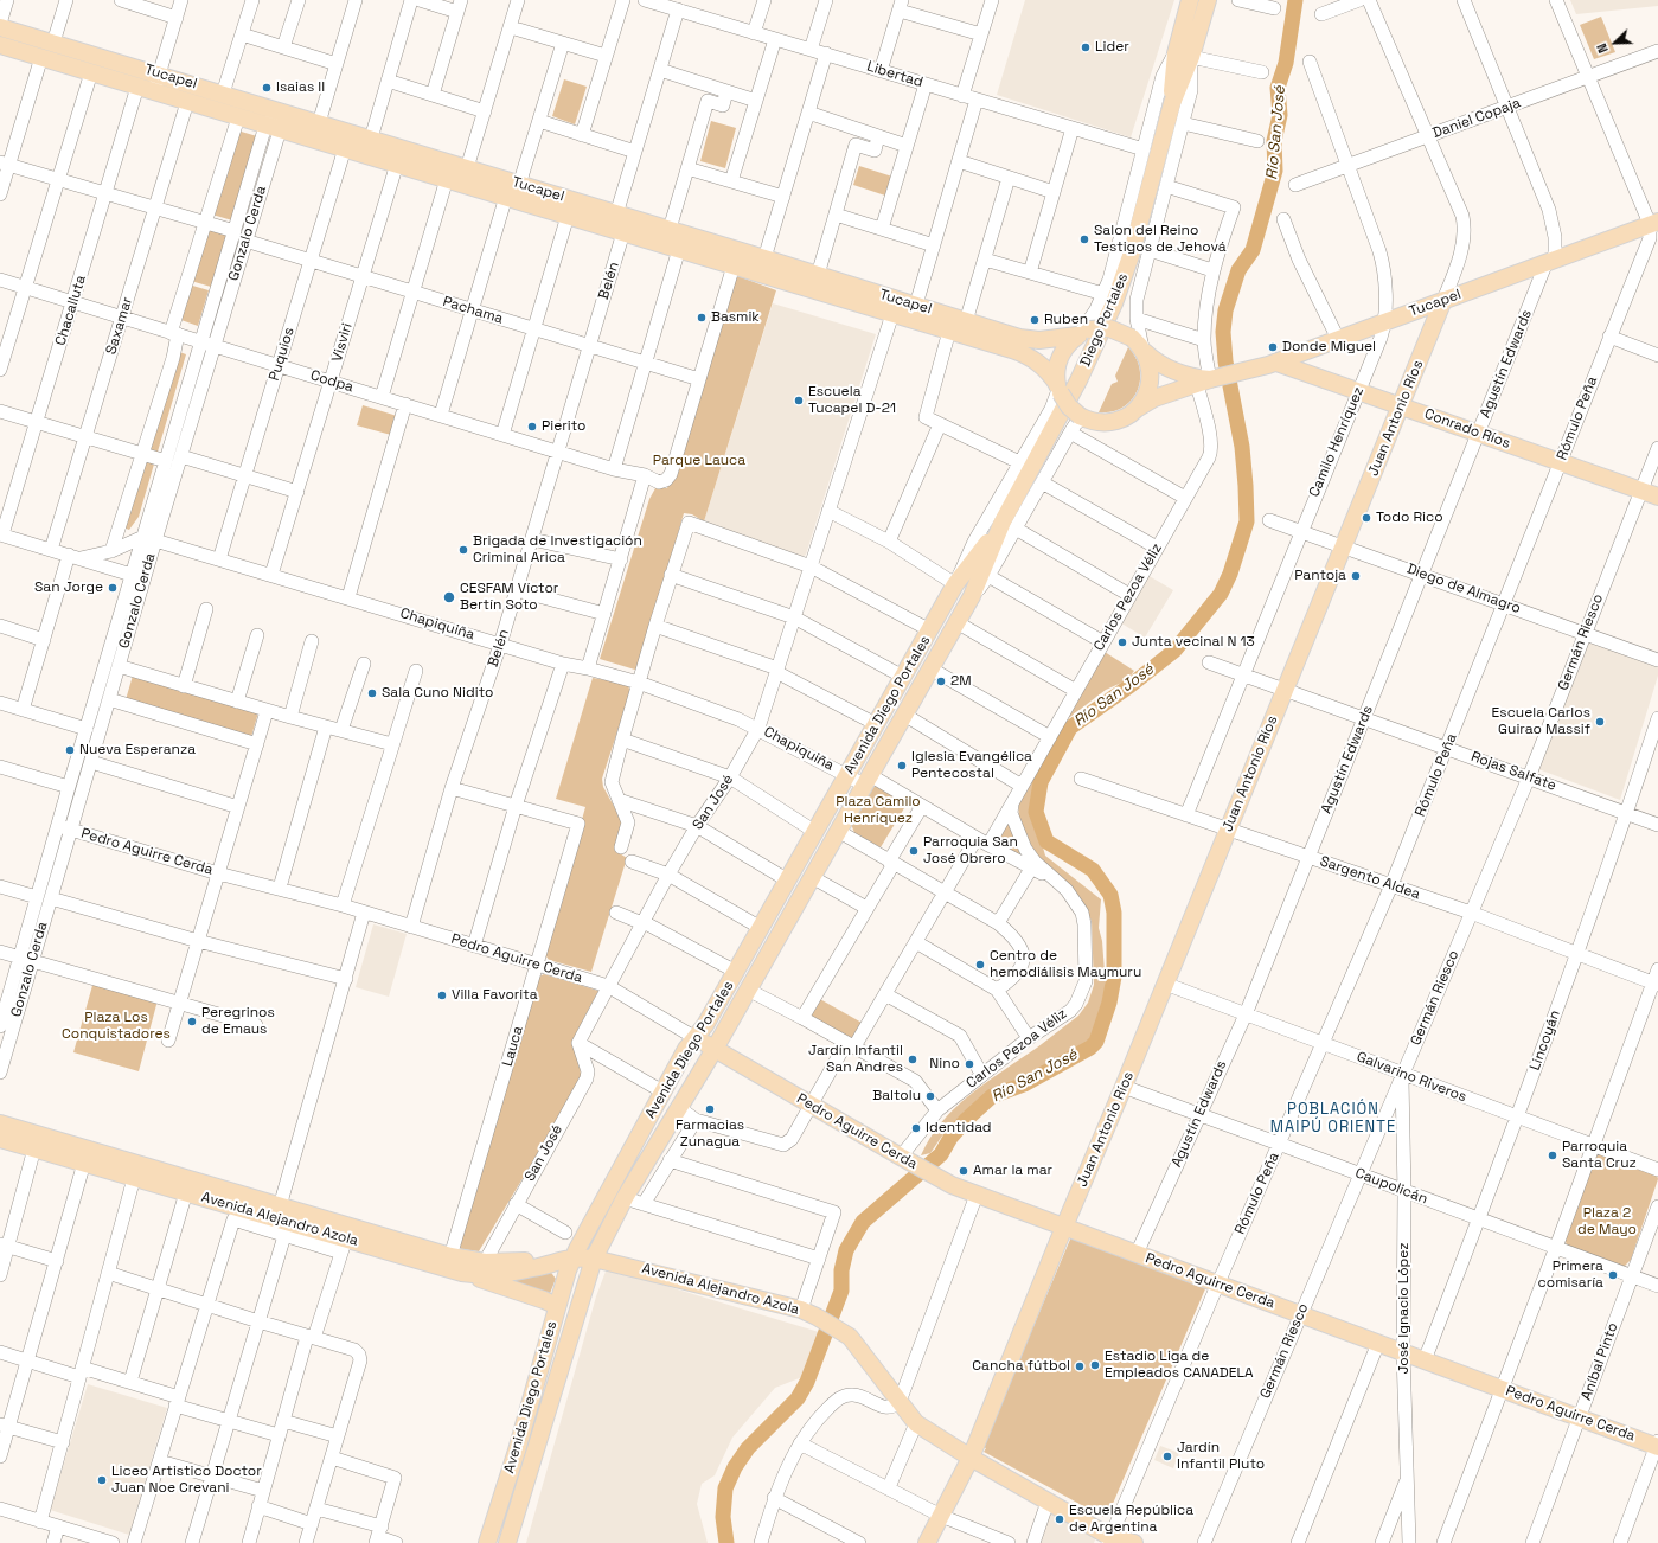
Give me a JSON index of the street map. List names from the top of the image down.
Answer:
{
  "streets": {
    "main road": [
      "Tucapel",
      "Diego Portales",
      "Juan Antonio Ríos",
      "Conrado Ríos",
      "Avenida Diego Portales",
      "Pedro Aguirre Cerda",
      "Avenida Alejandro Azola"
    ],
    "street": [
      "Libertad",
      "Daniel Copaja",
      "Gonzalo Cerda",
      "Belén",
      "Chacalluta",
      "Pachama",
      "Saxamar",
      "Visviri",
      "Puquios",
      "Agustín Edwards",
      "Codpa",
      "Rómulo Peña",
      "Camilo Henríquez",
      "Diego de Almagro",
      "Carlos Pezoa Véliz",
      "Chapiquiña",
      "Germán Riesco",
      "Rojas Salfate",
      "San José",
      "Sargento Aldea",
      "Lincoyán",
      "Lauca",
      "Galvarino Riveros",
      "Caupolicán",
      "José Ignacio López",
      "Aníbal Pinto"
    ]
  },
  "crossings": [
    ["Libertad", "Diego Portales"],
    ["Tucapel", "Gonzalo Cerda"],
    ["Tucapel", "Belén"],
    ["Tucapel", "Chacalluta"],
    ["Tucapel", "Diego Portales"],
    ["Tucapel", "Saxamar"],
    ["Tucapel", "Visviri"],
    ["Tucapel", "Puquios"],
    ["Tucapel", "Agustín Edwards"],
    ["Tucapel", "Juan Antonio Ríos"],
    ["Tucapel", "Rómulo Peña"],
    ["Tucapel", "Conrado Ríos"],
    ["Tucapel", "Camilo Henríquez"],
    ["Tucapel", "Carlos Pezoa Véliz"],
    ["Tucapel", "San José"],
    ["Daniel Copaja", "Agustín Edwards"],
    ["Daniel Copaja", "Juan Antonio Ríos"],
    ["Daniel Copaja", "Camilo Henríquez"],
    ["Gonzalo Cerda", "Pachama"],
    ["Gonzalo Cerda", "Codpa"],
    ["Gonzalo Cerda", "Chapiquiña"],
    ["Gonzalo Cerda", "Pedro Aguirre Cerda"],
    ["Belén", "Pachama"],
    ["Belén", "Codpa"],
    ["Belén", "Chapiquiña"],
    ["Belén", "Pedro Aguirre Cerda"],
    ["Chacalluta", "Codpa"],
    ["Pachama", "Visviri"],
    ["Pachama", "Puquios"],
    ["Pachama", "Codpa"],
    ["Diego Portales", "Carlos Pezoa Véliz"],
    ["Diego Portales", "Avenida Diego Portales"],
    ["Saxamar", "Codpa"],
    ["Visviri", "Codpa"],
    ["Visviri", "Chapiquiña"],
    ["Puquios", "Codpa"],
    ["Puquios", "Chapiquiña"],
    ["Agustín Edwards", "Conrado Ríos"],
    ["Agustín Edwards", "Diego de Almagro"],
    ["Agustín Edwards", "Rojas Salfate"],
    ["Agustín Edwards", "Pedro Aguirre Cerda"],
    ["Agustín Edwards", "Sargento Aldea"],
    ["Agustín Edwards", "Galvarino Riveros"],
    ["Agustín Edwards", "Caupolicán"],
    ["Juan Antonio Ríos", "Conrado Ríos"],
    ["Juan Antonio Ríos", "Diego de Almagro"],
    ["Juan Antonio Ríos", "Rojas Salfate"],
    ["Juan Antonio Ríos", "Pedro Aguirre Cerda"],
    ["Juan Antonio Ríos", "Sargento Aldea"],
    ["Juan Antonio Ríos", "Galvarino Riveros"],
    ["Juan Antonio Ríos", "Caupolicán"],
    ["Juan Antonio Ríos", "Avenida Alejandro Azola"],
    ["Rómulo Peña", "Conrado Ríos"],
    ["Rómulo Peña", "Diego de Almagro"],
    ["Rómulo Peña", "Rojas Salfate"],
    ["Rómulo Peña", "Pedro Aguirre Cerda"],
    ["Rómulo Peña", "Sargento Aldea"],
    ["Rómulo Peña", "Galvarino Riveros"],
    ["Rómulo Peña", "Caupolicán"],
    ["Rómulo Peña", "Avenida Alejandro Azola"],
    ["Conrado Ríos", "Camilo Henríquez"],
    ["Conrado Ríos", "Germán Riesco"],
    ["Camilo Henríquez", "Diego de Almagro"],
    ["Camilo Henríquez", "Rojas Salfate"],
    ["Camilo Henríquez", "Sargento Aldea"],
    ["Diego de Almagro", "Germán Riesco"],
    ["Carlos Pezoa Véliz", "Chapiquiña"],
    ["Carlos Pezoa Véliz", "Pedro Aguirre Cerda"],
    ["Chapiquiña", "Avenida Diego Portales"],
    ["Chapiquiña", "San José"],
    ["Germán Riesco", "Rojas Salfate"],
    ["Germán Riesco", "Pedro Aguirre Cerda"],
    ["Germán Riesco", "Sargento Aldea"],
    ["Germán Riesco", "Galvarino Riveros"],
    ["Germán Riesco", "Caupolicán"],
    ["Germán Riesco", "José Ignacio López"],
    ["Avenida Diego Portales", "Pedro Aguirre Cerda"],
    ["Avenida Diego Portales", "Avenida Alejandro Azola"],
    ["Rojas Salfate", "Lincoyán"],
    ["San José", "Pedro Aguirre Cerda"],
    ["San José", "Avenida Alejandro Azola"],
    ["Pedro Aguirre Cerda", "Lincoyán"],
    ["Pedro Aguirre Cerda", "Lauca"],
    ["Pedro Aguirre Cerda", "José Ignacio López"],
    ["Pedro Aguirre Cerda", "Aníbal Pinto"],
    ["Sargento Aldea", "Lincoyán"],
    ["Lincoyán", "Galvarino Riveros"],
    ["Lincoyán", "Caupolicán"],
    ["Lauca", "Avenida Alejandro Azola"],
    ["Galvarino Riveros", "José Ignacio López"],
    ["Caupolicán", "José Ignacio López"],
    ["Caupolicán", "Aníbal Pinto"]
  ],
  "districts": ["POBLACIÓN MAIPÚ ORIENTE"],
  "water": ["Río San José"],
  "parks": [
    "Parque Lauca",
    "Plaza Camilo Henríquez",
    "Plaza Los Conquistadores",
    "Plaza 2 de Mayo"
  ],
  "places": [
    "Lider",
    "Isaias II",
    "Salon del Reino Testigos de Jehová",
    "Basmik",
    "Ruben",
    "Donde Miguel",
    "Escuela Tucapel D-21",
    "Pierito",
    "Todo Rico",
    "Brigada de Investigación Criminal Arica",
    "Pantoja",
    "San Jorge",
    "CESFAM Víctor Bertín Soto",
    "Junta vecinal N 13",
    "2M",
    "Sala Cuno Nidito",
    "Escuela Carlos Guirao Massif",
    "Nueva Esperanza",
    "Iglesia Evangélica Pentecostal",
    "Parroquia San José Obrero",
    "Centro de hemodiálisis Maymuru",
    "Villa Favorita",
    "Peregrinos de Emaus",
    "Jardín Infantil San Andres",
    "Nino",
    "Baltolu",
    "Farmacias Zunagua",
    "Identidad",
    "Parroquia Santa Cruz",
    "Amar la mar",
    "Primera comisaría",
    "Estadio Liga de Empleados CANADELA",
    "Cancha fútbol",
    "Jardín Infantil Pluto",
    "Liceo Artistico Doctor Juan Noe Crevani",
    "Escuela República de Argentina"
  ],
  "north": "bottom left"
}
